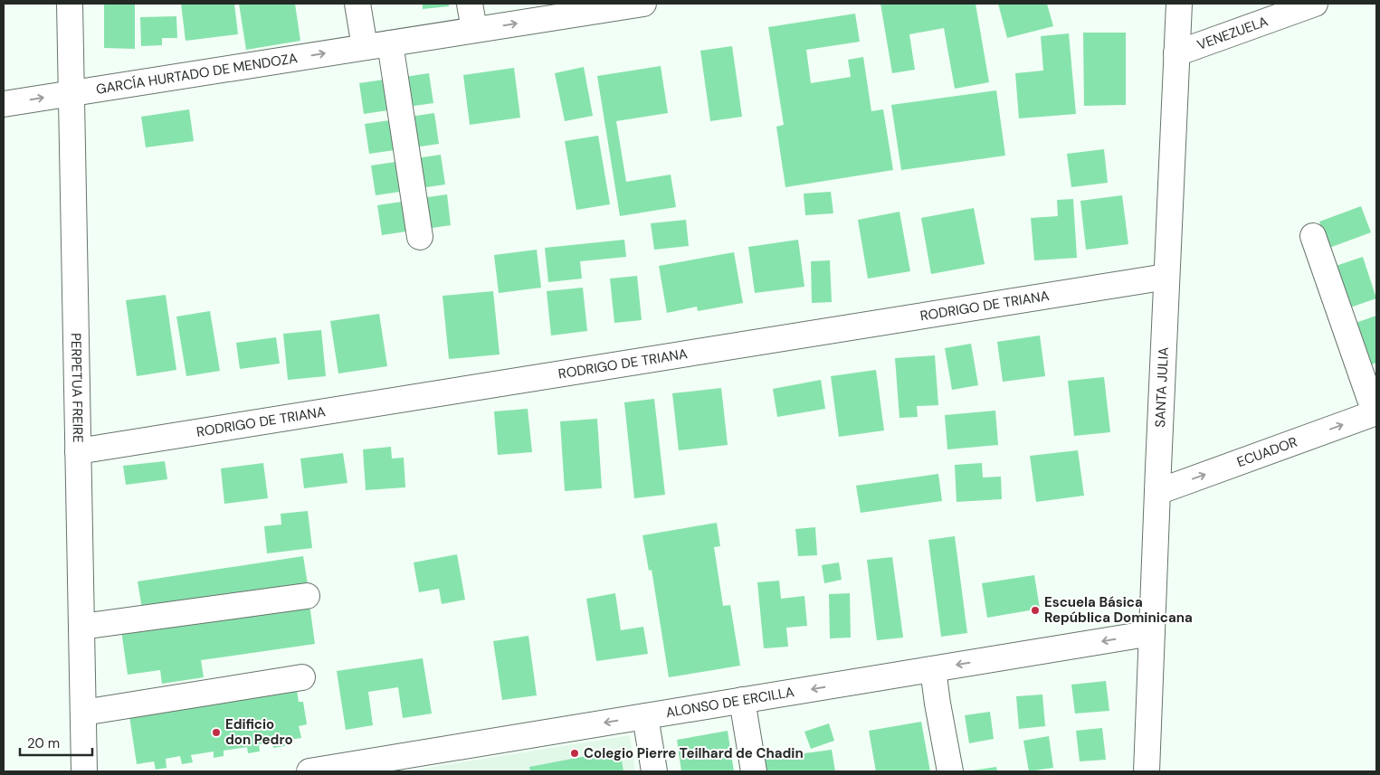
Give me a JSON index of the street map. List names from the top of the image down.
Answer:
{
  "streets": {
    "street": [
      "VENEZUELA",
      "GARCÍA HURTADO DE MENDOZA",
      "RODRIGO DE TRIANA",
      "SANTA JULIA",
      "PERPETUA FREIRE",
      "ECUADOR",
      "ALONSO DE ERCILLA"
    ]
  },
  "crossings": [
    ["VENEZUELA", "SANTA JULIA"],
    ["GARCÍA HURTADO DE MENDOZA", "PERPETUA FREIRE"],
    ["RODRIGO DE TRIANA", "SANTA JULIA"],
    ["RODRIGO DE TRIANA", "PERPETUA FREIRE"],
    ["SANTA JULIA", "ECUADOR"],
    ["SANTA JULIA", "ALONSO DE ERCILLA"]
  ],
  "one_way": ["GARCÍA HURTADO DE MENDOZA", "ECUADOR", "ALONSO DE ERCILLA"],
  "places": ["Escuela Básica República Dominicana", "Edificio don Pedro", "Colegio Pierre Teilhard de Chadin"],
  "scale_bar": "20 m"
}
